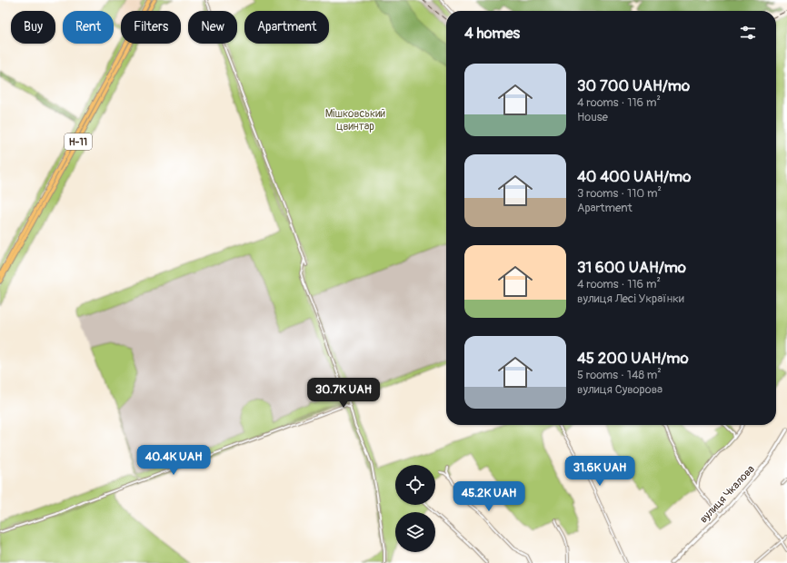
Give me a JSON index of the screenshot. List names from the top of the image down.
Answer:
{
  "streets": {
    "main road": ["Н-11"],
    "street": ["вулиця Чкалова"]
  },
  "parks": ["Мішковський цвинтар"],
  "page": {
    "chip": [
      "Buy",
      "Rent",
      "Filters",
      "New",
      "Apartment"
    ],
    "heading": "4 homes",
    "list": [
      {
        "name": "30 700 UAH/mo",
        "note": "4 rooms · 116 m² · House"
      },
      {
        "name": "40 400 UAH/mo",
        "note": "3 rooms · 110 m² · Apartment"
      },
      {
        "name": "31 600 UAH/mo",
        "note": "4 rooms · 116 m² · вулиця Лесі Українки"
      },
      {
        "name": "45 200 UAH/mo",
        "note": "5 rooms · 148 m² · вулиця Суворова"
      }
    ],
    "price": [
      "30.7K UAH",
      "40.4K UAH",
      "31.6K UAH",
      "45.2K UAH"
    ]
  }
}
